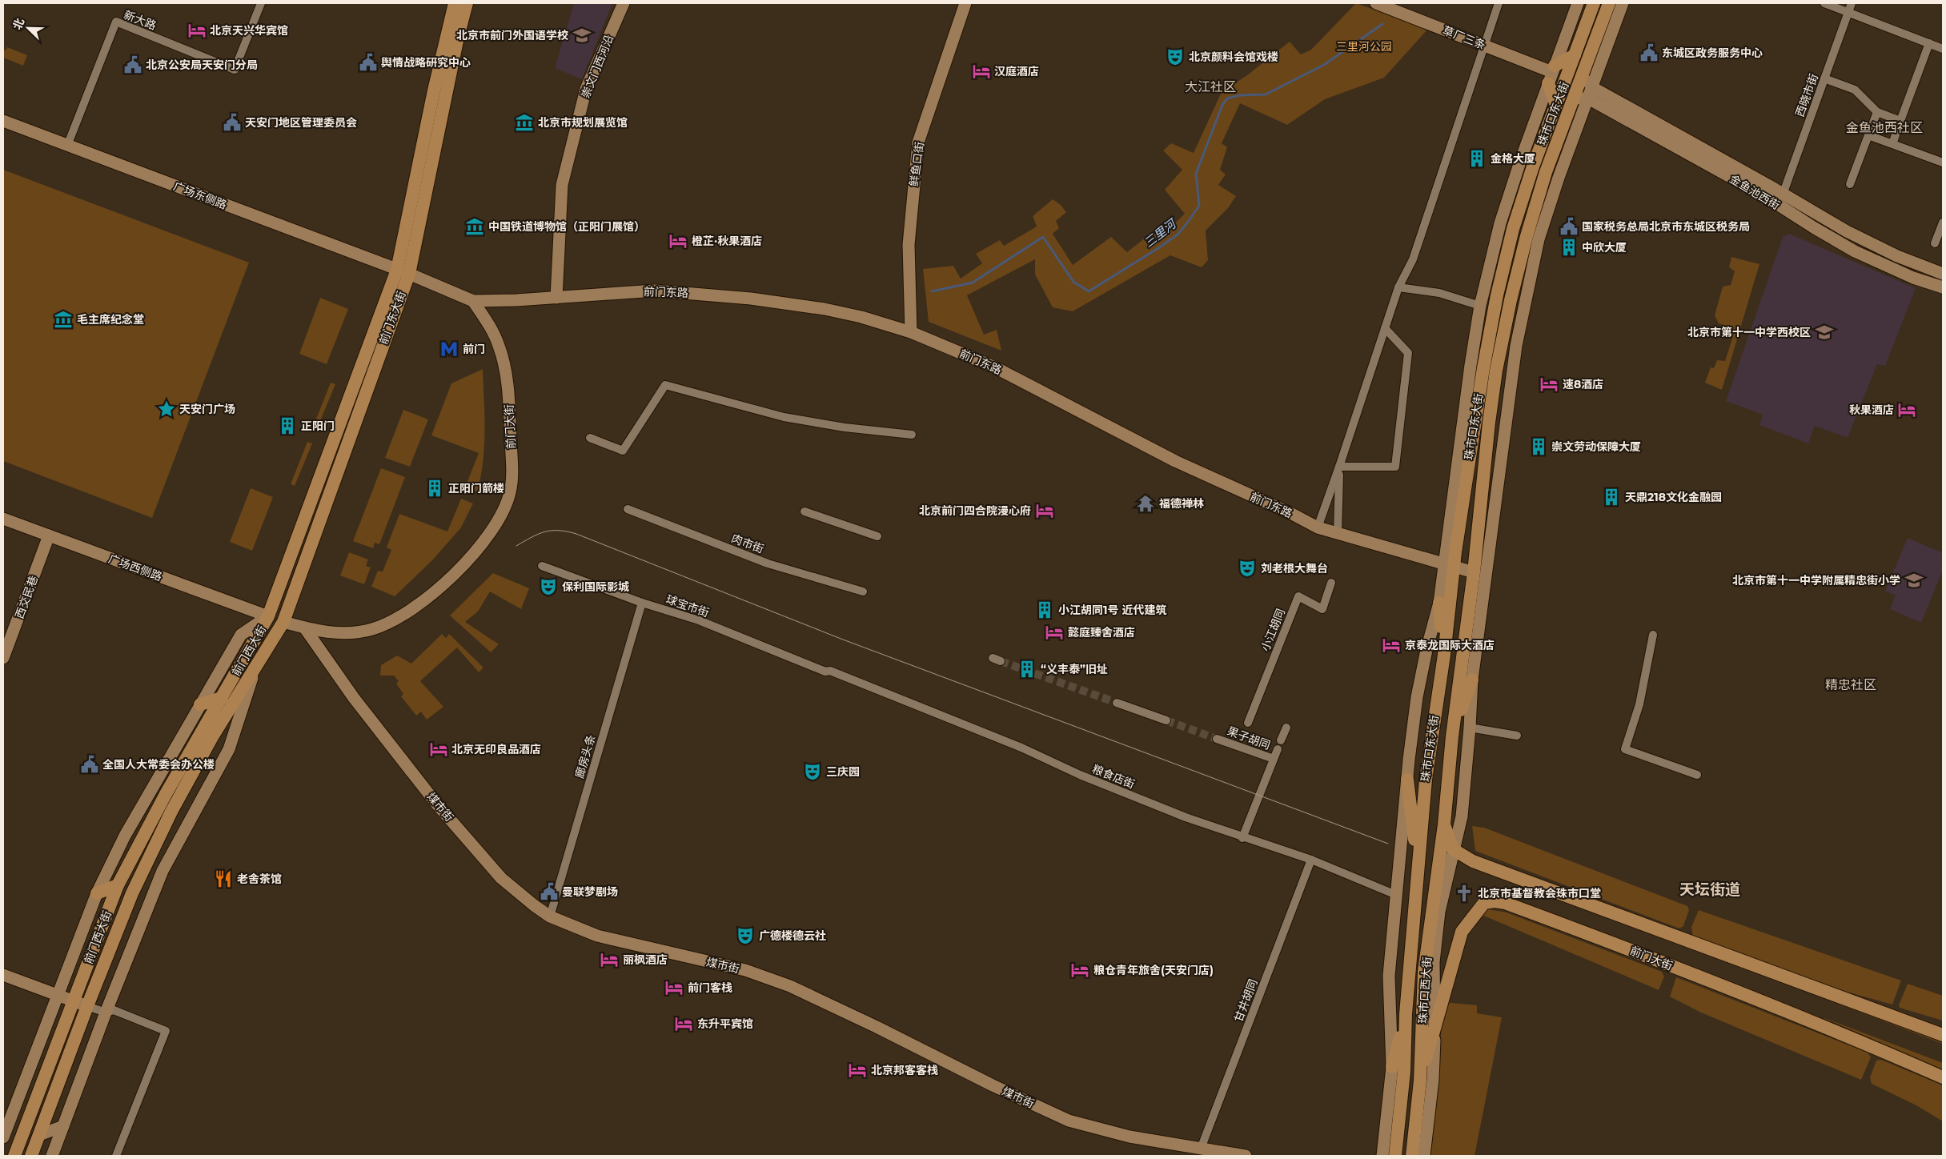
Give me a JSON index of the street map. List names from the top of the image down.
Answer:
{
  "streets": {
    "main road": [
      "珠市口东大街",
      "前门东大街",
      "前门大街",
      "前门西大街",
      "珠市口西大街"
    ],
    "street": [
      "新大路",
      "草厂三条",
      "崇文门西河沿",
      "西晓市街",
      "鲜鱼口街",
      "金鱼池西街",
      "广场东侧路",
      "前门东路",
      "肉市街",
      "广场西侧路",
      "西交民巷",
      "球宝市街",
      "小江胡同",
      "果子胡同",
      "廊房头条",
      "粮食店街",
      "煤市街",
      "甘井胡同"
    ]
  },
  "crossings": [
    ["新大路", "广场东侧路"],
    ["草厂三条", "珠市口东大街"],
    ["崇文门西河沿", "前门东路"],
    ["西晓市街", "金鱼池西街"],
    ["珠市口东大街", "前门东路"],
    ["珠市口东大街", "粮食店街"],
    ["珠市口东大街", "珠市口西大街"],
    ["鲜鱼口街", "前门东路"],
    ["广场东侧路", "前门东路"],
    ["广场东侧路", "前门东大街"],
    ["广场东侧路", "前门大街"],
    ["前门东路", "前门大街"],
    ["前门东大街", "广场西侧路"],
    ["前门东大街", "前门西大街"],
    ["前门大街", "煤市街"],
    ["前门大街", "珠市口西大街"],
    ["广场西侧路", "西交民巷"],
    ["广场西侧路", "前门西大街"],
    ["球宝市街", "廊房头条"],
    ["球宝市街", "粮食店街"],
    ["廊房头条", "煤市街"],
    ["粮食店街", "甘井胡同"],
    ["煤市街", "甘井胡同"]
  ],
  "districts": [
    "大江社区",
    "金鱼池西社区",
    "精忠社区",
    "天坛街道"
  ],
  "water": ["三里河"],
  "parks": ["三里河公园"],
  "places": {
    "hotel": [
      "北京天兴华宾馆",
      "汉庭酒店",
      "橙芷·秋果酒店",
      "速8酒店",
      "秋果酒店",
      "北京前门四合院漫心府",
      "懿庭臻舍酒店",
      "京泰龙国际大酒店",
      "北京无印良品酒店",
      "丽枫酒店",
      "粮仓青年旅舍(天安门店)",
      "前门客栈",
      "东升平宾馆",
      "北京邦客客栈"
    ],
    "school or university": ["北京市前门外国语学校", "北京市第十一中学西校区", "北京市第十一中学附属精忠街小学"],
    "public building": [
      "东城区政务服务中心",
      "舆情战略研究中心",
      "北京公安局天安门分局",
      "天安门地区管理委员会",
      "国家税务总局北京市东城区税务局",
      "全国人大常委会办公楼",
      "曼联梦剧场"
    ],
    "theatre": [
      "北京颜料会馆戏楼",
      "刘老根大舞台",
      "保利国际影城",
      "三庆园",
      "广德楼德云社"
    ],
    "museum": ["北京市规划展览馆", "中国铁道博物馆（正阳门展馆）", "毛主席纪念堂"],
    "building": [
      "金格大厦",
      "中欣大厦",
      "正阳门",
      "崇文劳动保障大厦",
      "正阳门箭楼",
      "天鼎218文化金融园",
      "小江胡同1号 近代建筑",
      "“义丰泰”旧址"
    ],
    "metro station": ["前门"],
    "place": ["天安门广场"],
    "temple": ["福德禅林"],
    "restaurant": ["老舍茶馆"],
    "church": ["北京市基督教会珠市口堂"]
  },
  "north": "top left"
}
